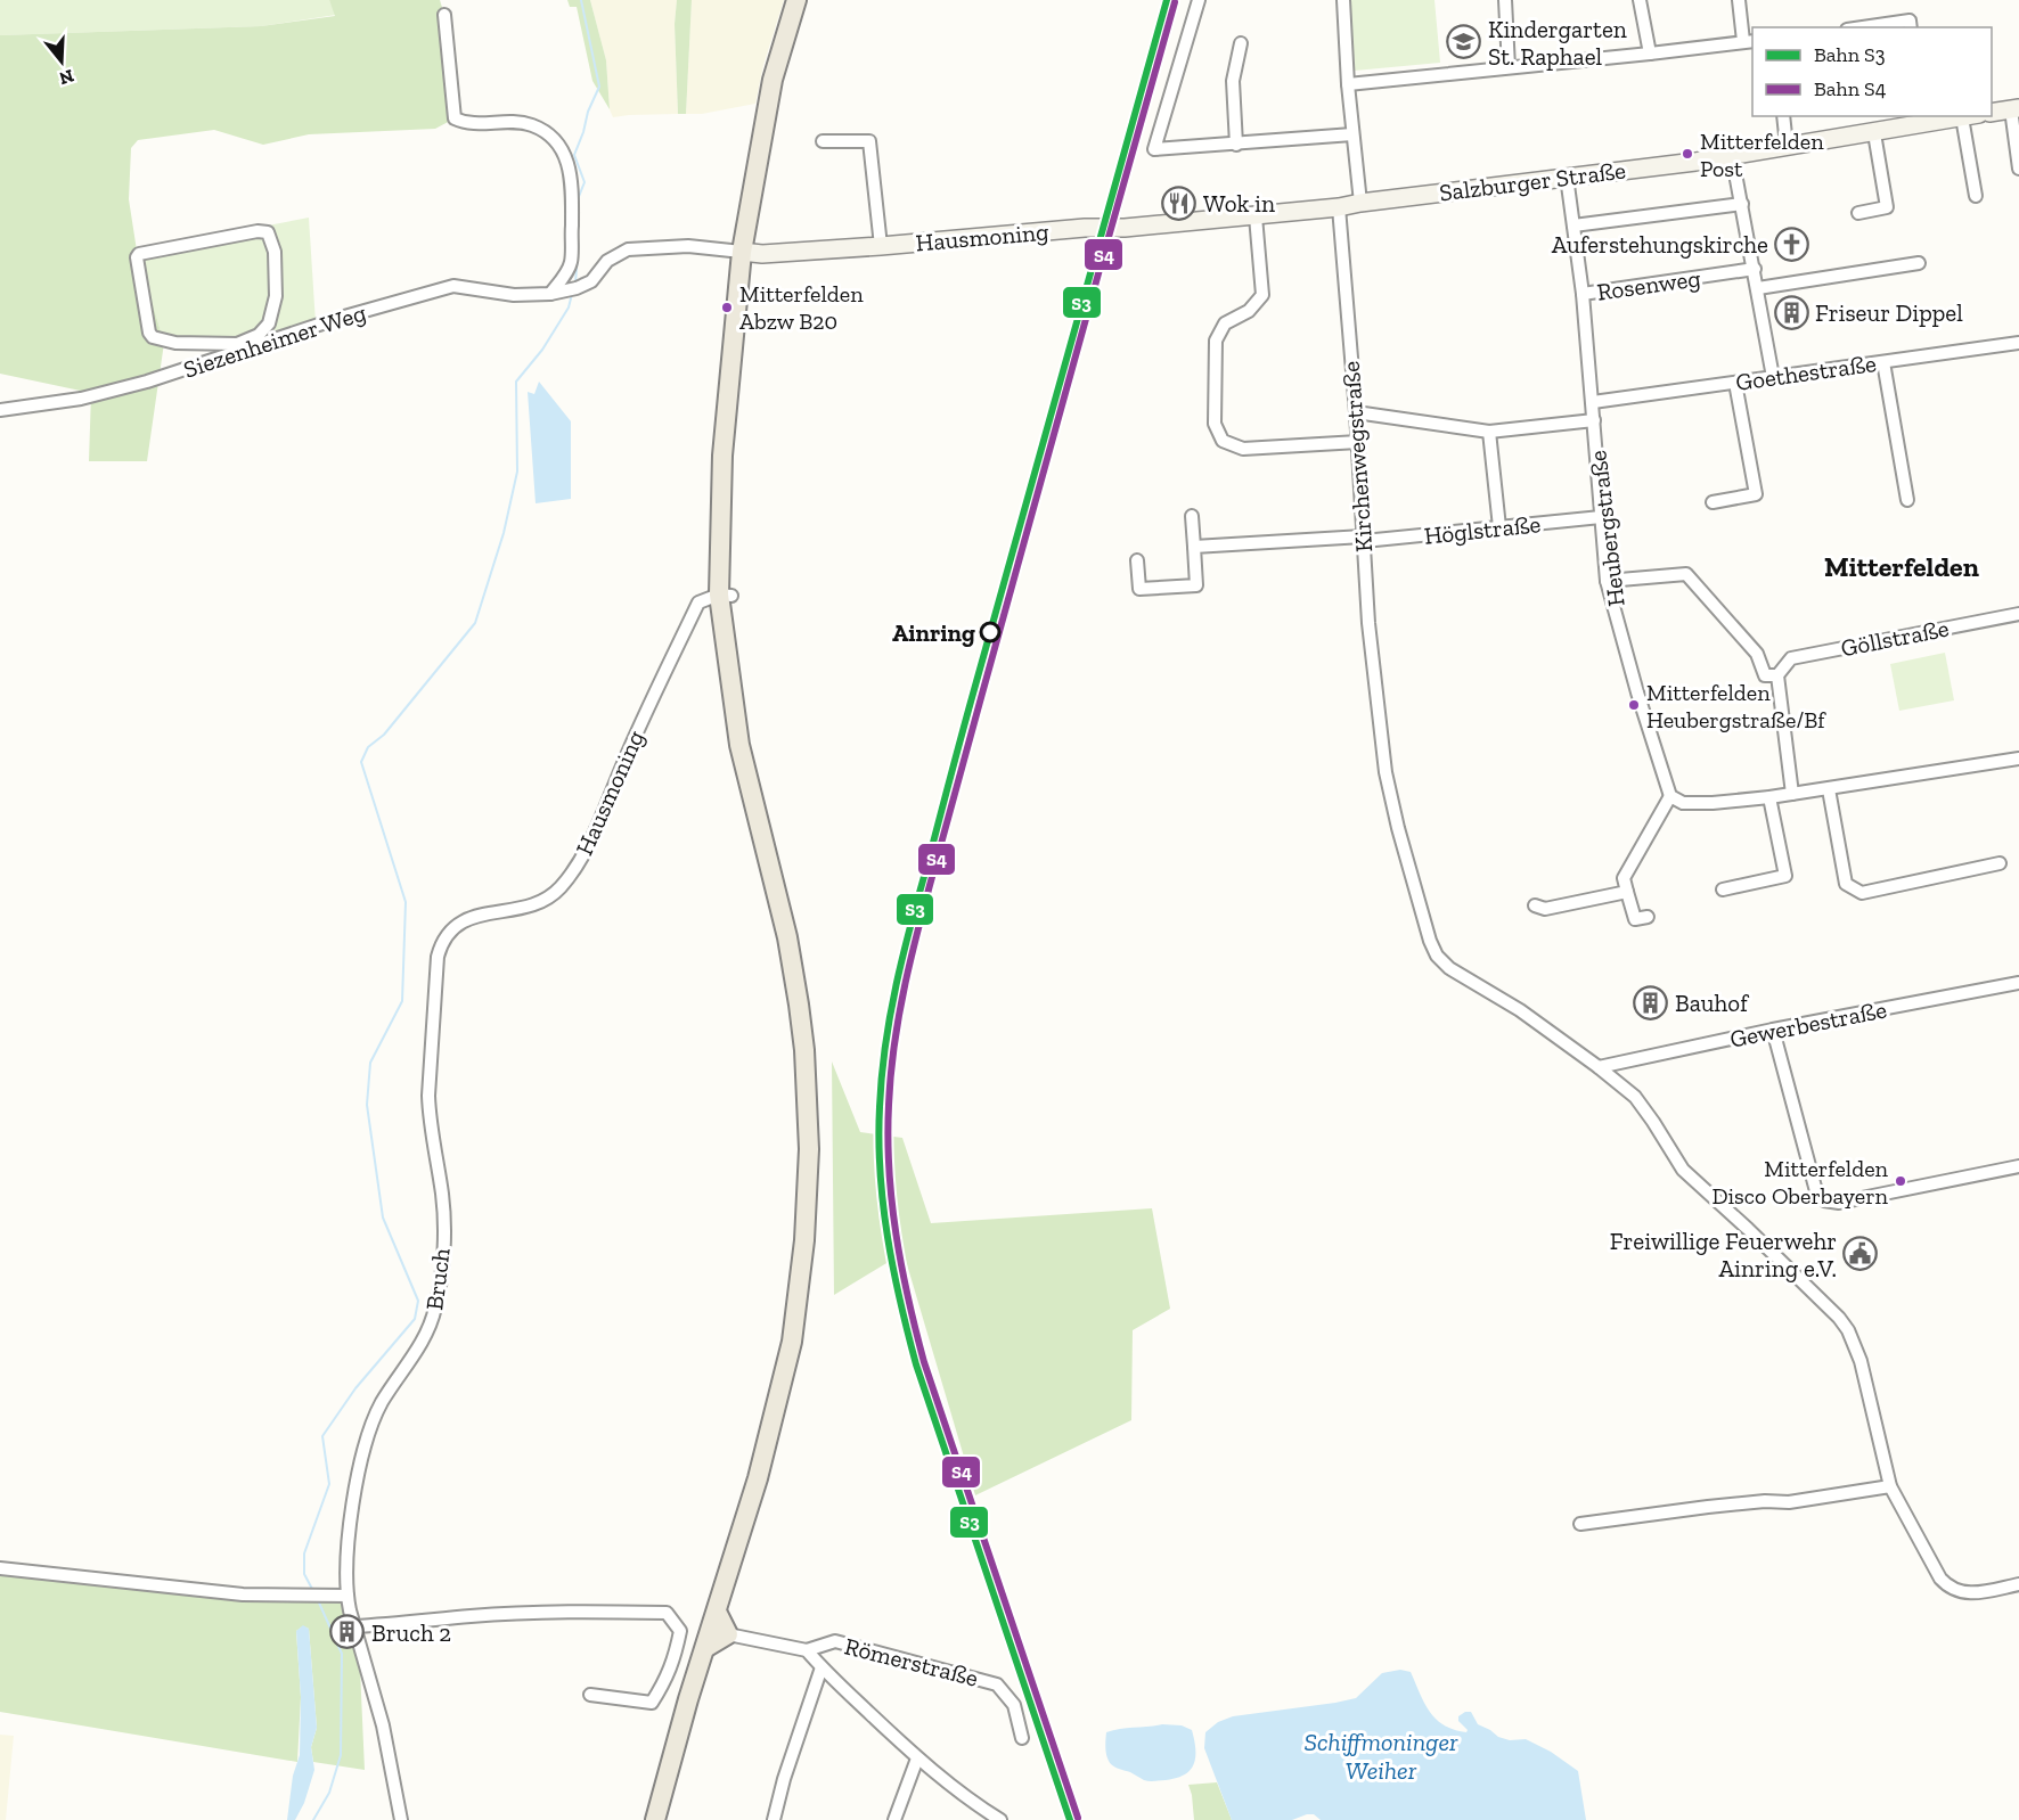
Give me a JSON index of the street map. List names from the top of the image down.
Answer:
{
  "streets": {
    "street": [
      "Salzburger Straße",
      "Hausmoning",
      "Rosenweg",
      "Siezenheimer Weg",
      "Goethestraße",
      "Kirchenwegstraße",
      "Heubergstraße",
      "Höglstraße",
      "Göllstraße",
      "Gewerbestraße",
      "Bruch",
      "Römerstraße"
    ]
  },
  "crossings": [
    ["Salzburger Straße", "Hausmoning"],
    ["Salzburger Straße", "Kirchenwegstraße"],
    ["Salzburger Straße", "Heubergstraße"],
    ["Hausmoning", "Siezenheimer Weg"],
    ["Hausmoning", "Bruch"],
    ["Rosenweg", "Heubergstraße"],
    ["Goethestraße", "Heubergstraße"],
    ["Kirchenwegstraße", "Höglstraße"],
    ["Kirchenwegstraße", "Gewerbestraße"],
    ["Heubergstraße", "Höglstraße"]
  ],
  "districts": ["Mitterfelden"],
  "water": ["Schiffmoninger Weiher"],
  "places": {
    "school or university": ["Kindergarten St. Raphael"],
    "other": [
      "Mitterfelden Post",
      "Mitterfelden Abzw B20",
      "Ainring",
      "Mitterfelden Heubergstraße/Bf",
      "Mitterfelden Disco Oberbayern"
    ],
    "restaurant": ["Wok in"],
    "church": ["Auferstehungskirche"],
    "building": ["Friseur Dippel", "Bauhof", "Bruch 2"],
    "public building": ["Freiwillige Feuerwehr Ainring e.V."]
  },
  "lines": ["rail line S3", "rail line S4"],
  "legend": ["Bahn S3", "Bahn S4"],
  "north": "bottom"
}
